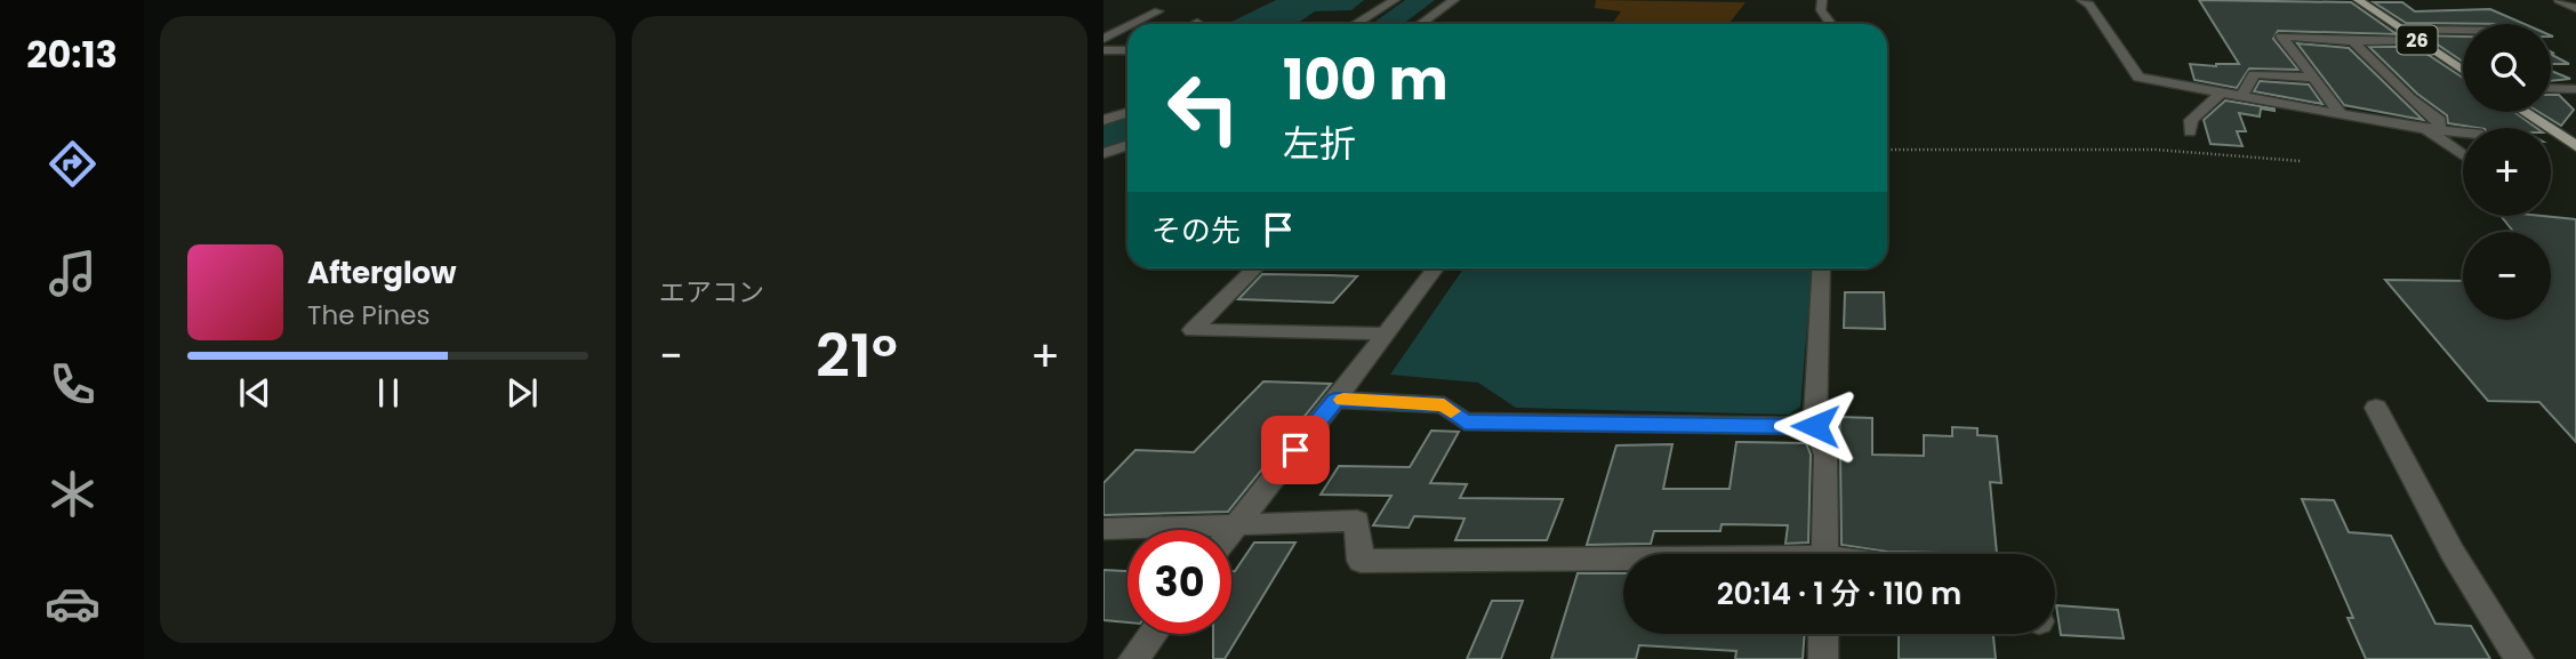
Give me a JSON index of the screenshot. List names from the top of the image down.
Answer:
{
  "streets": {
    "main road": ["26"]
  },
  "page": {
    "tabs": "20:13",
    "tile": "エアコン",
    "map_buttons": ["+", "−"],
    "turn": ["100 m", "左折"],
    "then": "その先",
    "song": ["Afterglow", "The Pines"],
    "heat": ["−", "21°", "+"],
    "limit": "30",
    "trip": "20:14 · 1 分 · 110 m"
  }
}
